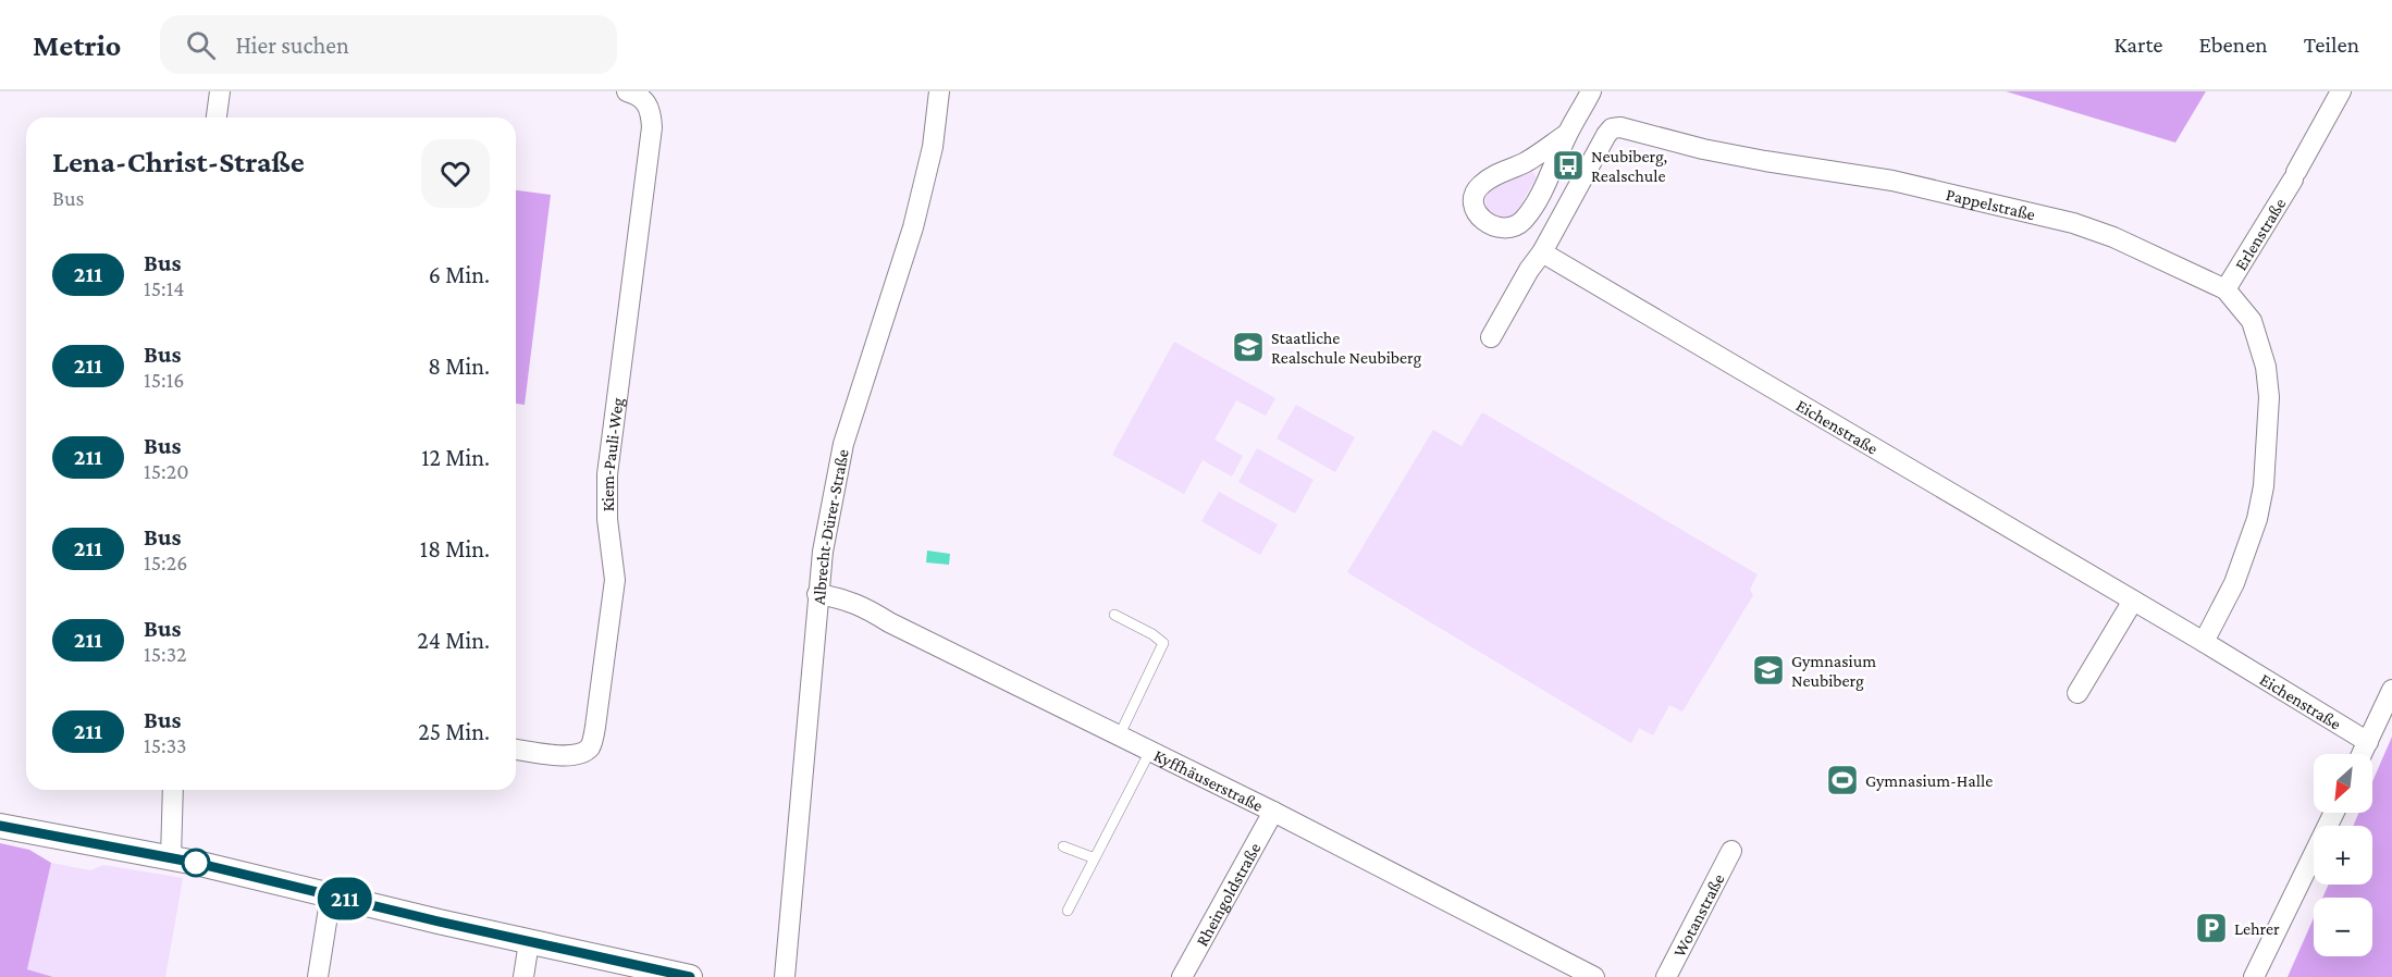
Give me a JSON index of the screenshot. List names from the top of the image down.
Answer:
{
  "streets": {
    "street": [
      "Pappelstraße",
      "Erlenstraße",
      "Eichenstraße",
      "Kiem-Pauli-Weg",
      "Albrecht-Dürer-Straße",
      "Kyffhäuserstraße",
      "Rheingoldstraße",
      "Wotanstraße"
    ]
  },
  "crossings": [
    ["Pappelstraße", "Erlenstraße"],
    ["Pappelstraße", "Eichenstraße"],
    ["Albrecht-Dürer-Straße", "Kyffhäuserstraße"],
    ["Kyffhäuserstraße", "Rheingoldstraße"]
  ],
  "places": {
    "bus stop": ["Neubiberg, Realschule"],
    "school or university": ["Staatliche Realschule Neubiberg", "Gymnasium Neubiberg"],
    "sports": ["Gymnasium-Halle"],
    "parking": ["Lehrer"]
  },
  "lines": ["bus line 211"],
  "north": "bottom left",
  "page": {
    "header": "Metrio",
    "search": "Hier suchen",
    "nav": ["Karte", "Ebenen", "Teilen"],
    "on_map": "211",
    "heading": ["Lena-Christ-Straße", "Bus"],
    "list": [
      {
        "mark": "211",
        "name": "Bus",
        "note": "15:14",
        "value": "6 Min."
      },
      {
        "mark": "211",
        "name": "Bus",
        "note": "15:16",
        "value": "8 Min."
      },
      {
        "mark": "211",
        "name": "Bus",
        "note": "15:20",
        "value": "12 Min."
      },
      {
        "mark": "211",
        "name": "Bus",
        "note": "15:26",
        "value": "18 Min."
      },
      {
        "mark": "211",
        "name": "Bus",
        "note": "15:32",
        "value": "24 Min."
      },
      {
        "mark": "211",
        "name": "Bus",
        "note": "15:33",
        "value": "25 Min."
      }
    ],
    "map_buttons": ["+", "−"]
  }
}
